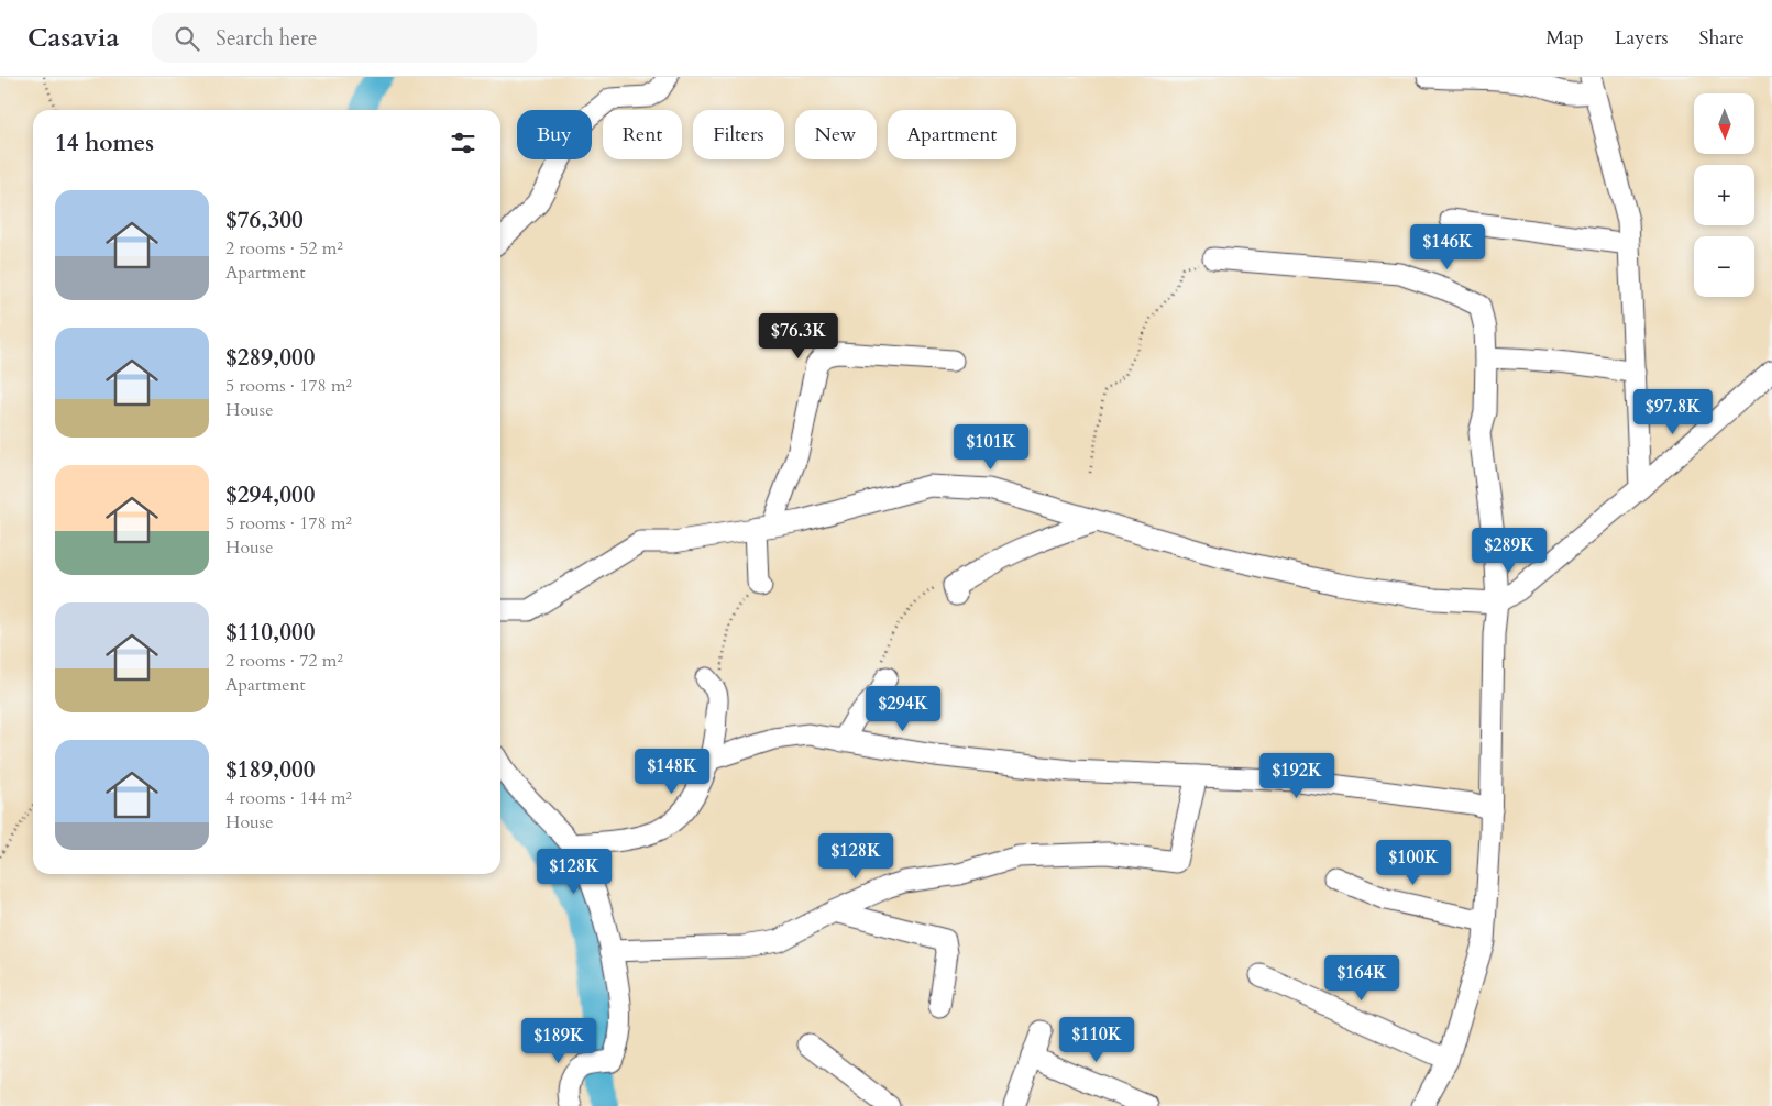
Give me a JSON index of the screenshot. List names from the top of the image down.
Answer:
{
  "north": "bottom",
  "page": {
    "header": "Casavia",
    "search": "Search here",
    "nav": ["Map", "Layers", "Share"],
    "map_buttons": ["+", "−"],
    "chip": [
      "Buy",
      "Rent",
      "Filters",
      "New",
      "Apartment"
    ],
    "heading": "14 homes",
    "list": [
      {
        "name": "$76,300",
        "note": "2 rooms · 52 m² · Apartment"
      },
      {
        "name": "$289,000",
        "note": "5 rooms · 178 m² · House"
      },
      {
        "name": "$294,000",
        "note": "5 rooms · 178 m² · House"
      },
      {
        "name": "$110,000",
        "note": "2 rooms · 72 m² · Apartment"
      },
      {
        "name": "$189,000",
        "note": "4 rooms · 144 m² · House"
      }
    ],
    "price": [
      "$146K",
      "$76.3K",
      "$97.8K",
      "$101K",
      "$289K",
      "$294K",
      "$148K",
      "$192K",
      "$128K",
      "$100K",
      "$128K",
      "$164K",
      "$110K",
      "$189K"
    ]
  }
}
